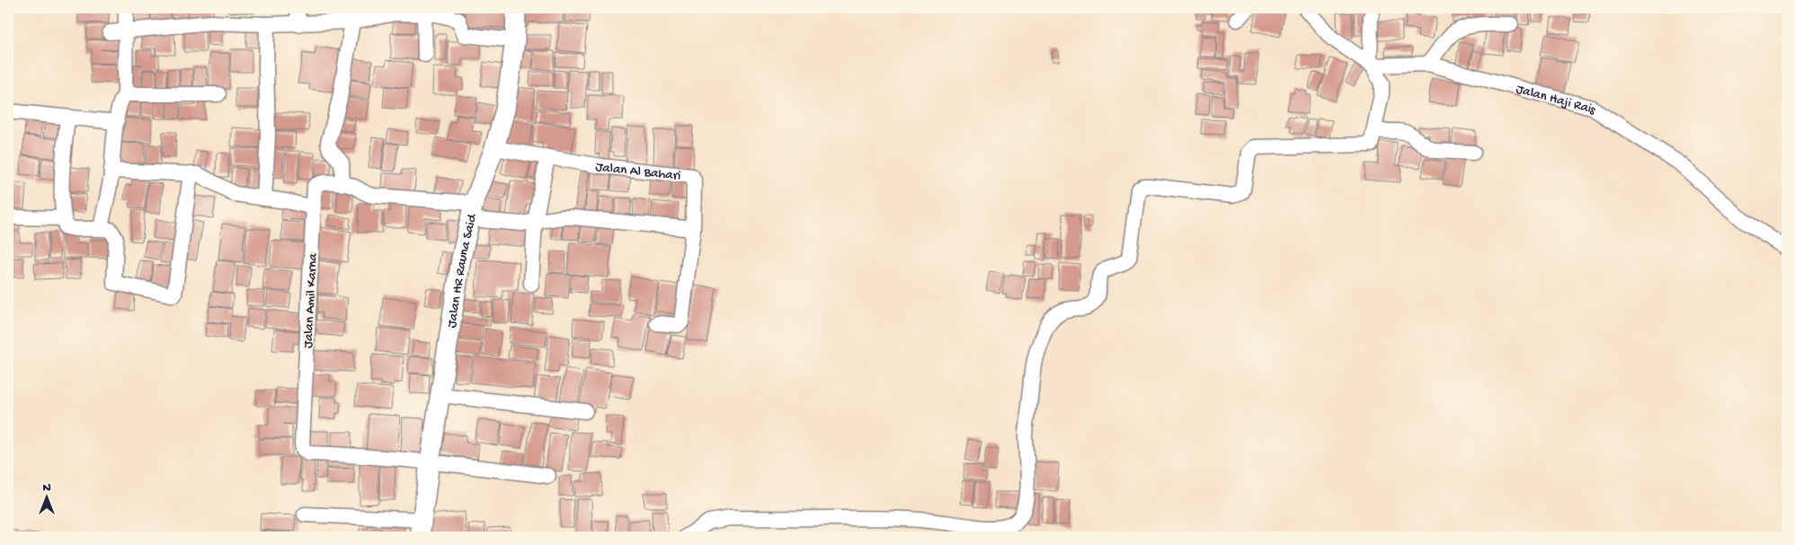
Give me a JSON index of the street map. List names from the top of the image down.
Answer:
{
  "streets": {
    "main road": ["Jalan HR Rauna Said"],
    "street": ["Jalan Haji Rais", "Jalan Al Bahari", "Jalan Amil Karna"]
  },
  "crossings": [
    ["Jalan Al Bahari", "Jalan HR Rauna Said"],
    ["Jalan Al Bahari", "Jalan Amil Karna"],
    ["Jalan HR Rauna Said", "Jalan Amil Karna"]
  ],
  "north": "top"
}
